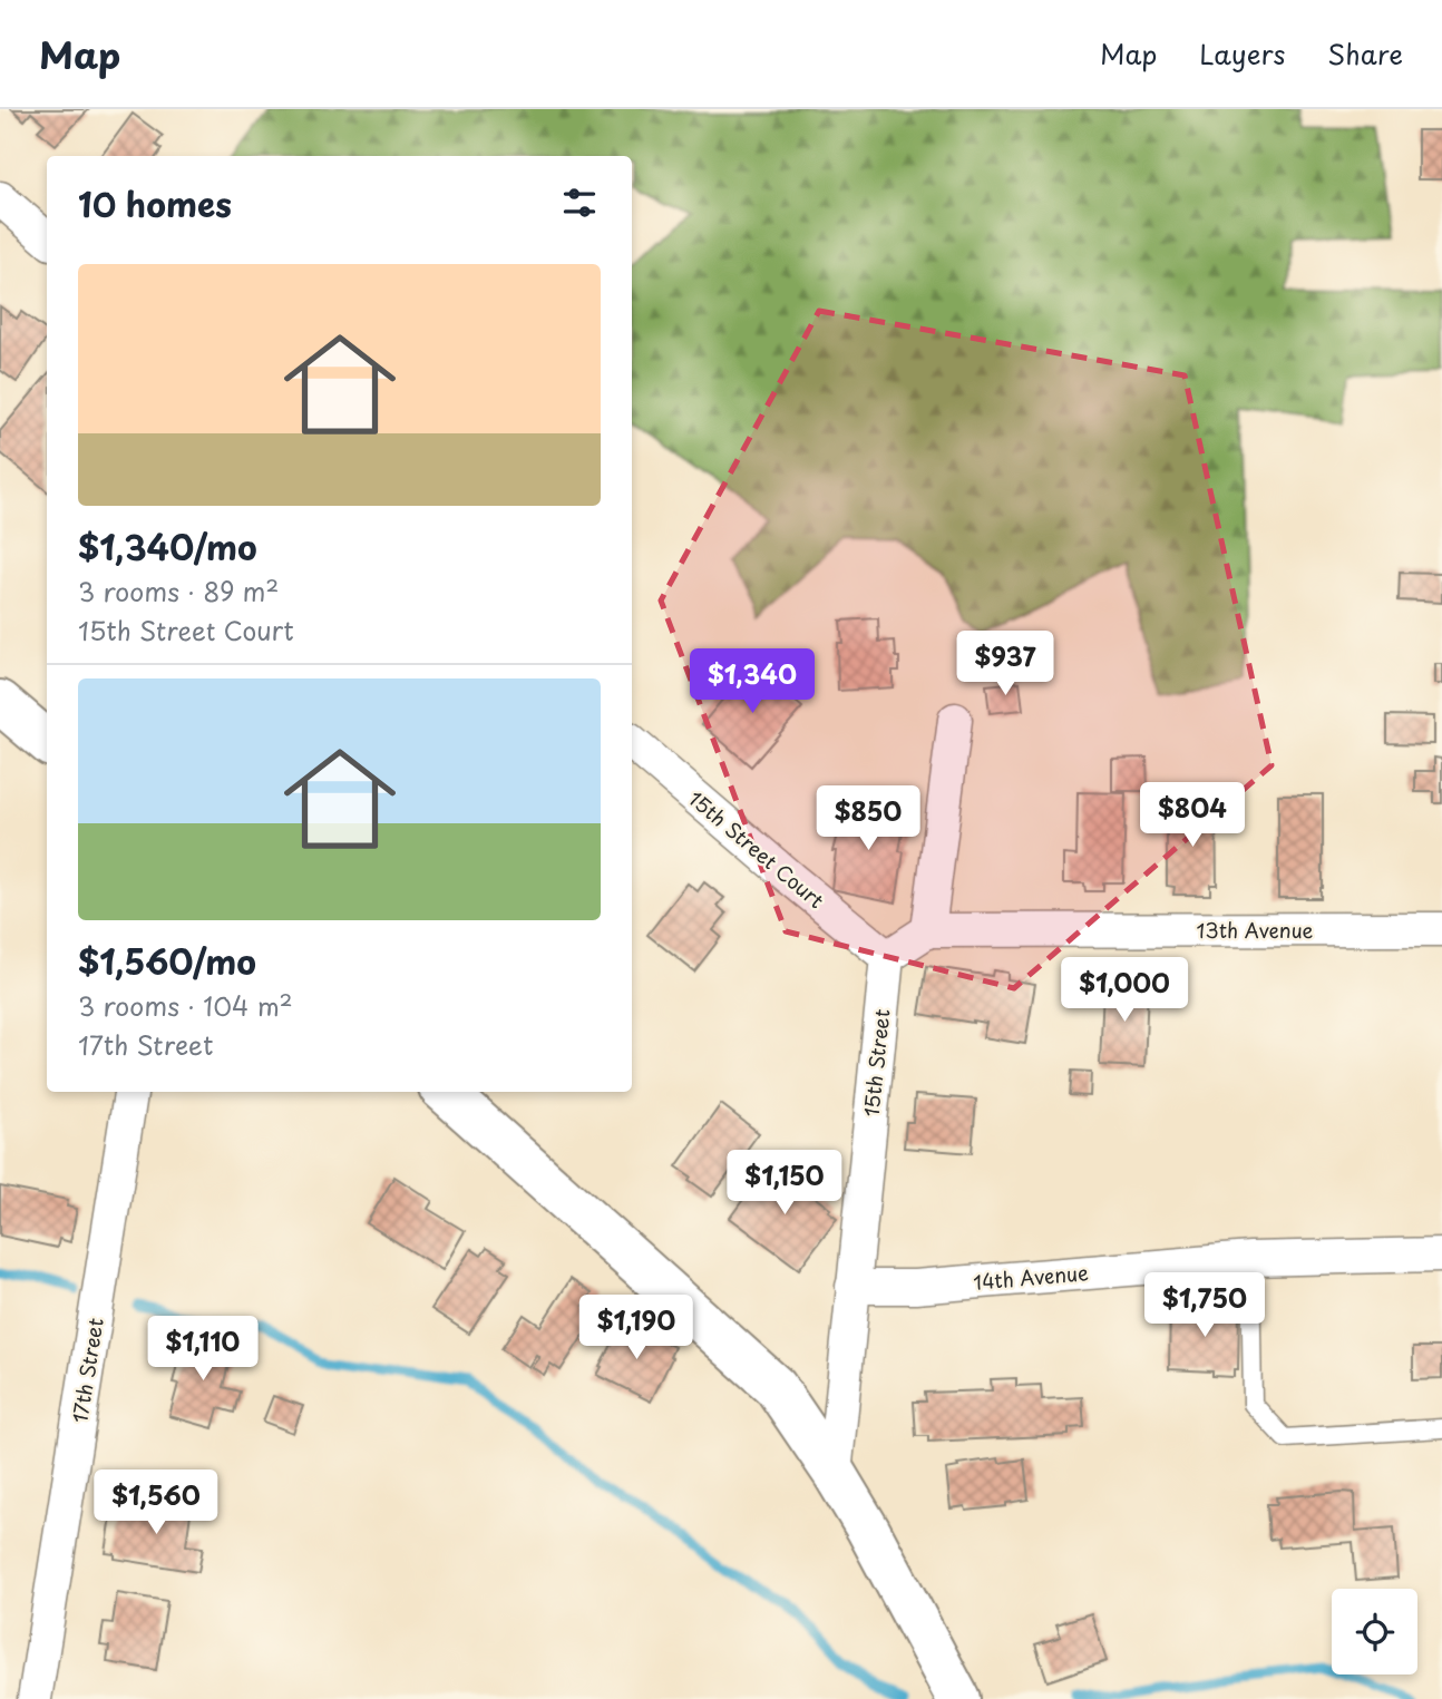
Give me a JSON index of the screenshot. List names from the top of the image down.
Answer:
{
  "streets": {
    "street": [
      "15th Street Court",
      "13th Avenue",
      "15th Street",
      "14th Avenue",
      "17th Street"
    ]
  },
  "crossings": [
    ["15th Street Court", "15th Street"],
    ["15th Street", "14th Avenue"]
  ],
  "page": {
    "header": "Map",
    "nav": ["Map", "Layers", "Share"],
    "heading": "10 homes",
    "list": [
      {
        "name": "$1,340/mo",
        "note": "3 rooms · 89 m² · 15th Street Court"
      },
      {
        "name": "$1,560/mo",
        "note": "3 rooms · 104 m² · 17th Street"
      }
    ],
    "price": [
      "$937",
      "$1,340",
      "$804",
      "$850",
      "$1,000",
      "$1,150",
      "$1,750",
      "$1,190",
      "$1,110",
      "$1,560"
    ]
  }
}
